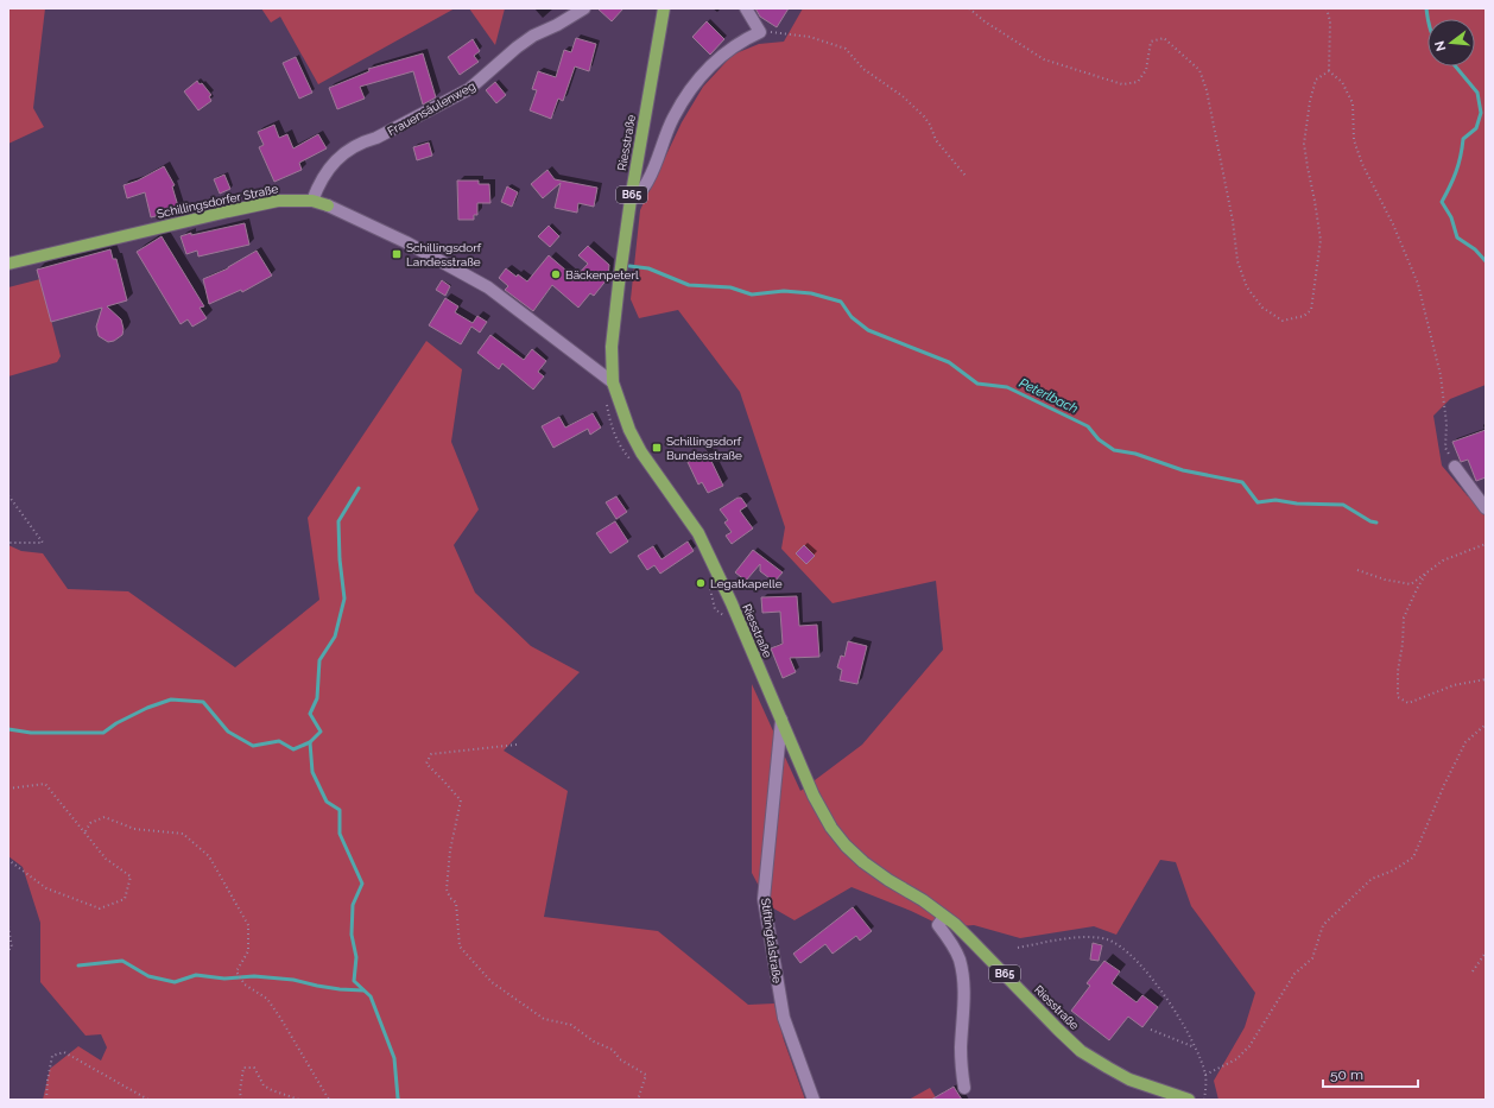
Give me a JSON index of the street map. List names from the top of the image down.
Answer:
{
  "streets": {
    "main road": ["Riesstraße", "B65", "Schillingsdorfer Straße"],
    "street": ["Frauensäulenweg", "Stiftingtalstraße"]
  },
  "crossings": [
    ["Frauensäulenweg", "Schillingsdorfer Straße"],
    ["Riesstraße", "Schillingsdorfer Straße"],
    ["Riesstraße", "Stiftingtalstraße"]
  ],
  "water": ["Peterlbach"],
  "places": {
    "transit": ["Schillingsdorf Landesstraße", "Schillingsdorf Bundesstraße"],
    "other": ["Bäckenpeterl", "Legatkapelle"]
  },
  "scale_bar": "50 m",
  "north": "left"
}
